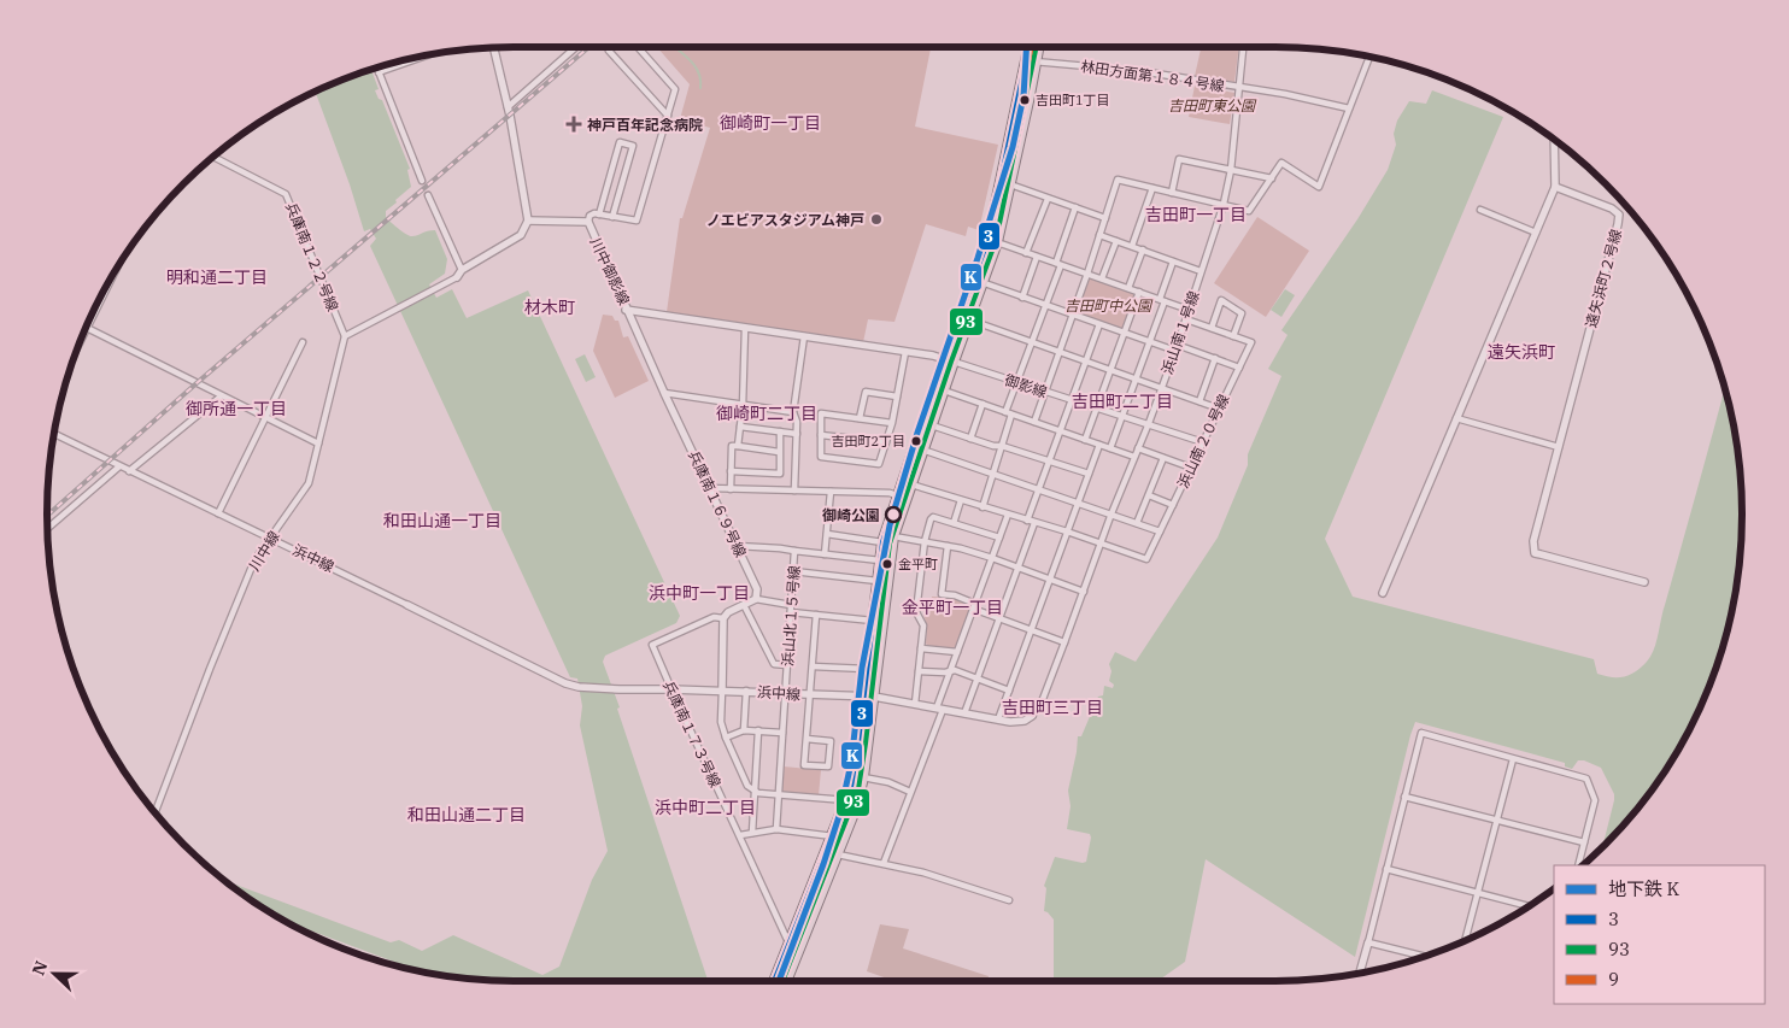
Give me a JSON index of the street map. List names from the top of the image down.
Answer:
{
  "streets": {
    "street": [
      "林田方面第１８４号線",
      "兵庫南１２２号線",
      "川中御影線",
      "遠矢浜町２号線",
      "浜山南１号線",
      "御影線",
      "浜山南２０号線",
      "兵庫南１６９号線",
      "川中線",
      "浜中線",
      "浜山北１５号線",
      "兵庫南１７３号線"
    ]
  },
  "crossings": [
    ["林田方面第１８４号線", "浜山南１号線"],
    ["兵庫南１２２号線", "川中線"],
    ["川中御影線", "御影線"],
    ["川中御影線", "兵庫南１６９号線"],
    ["浜山南１号線", "御影線"],
    ["浜山南１号線", "浜山南２０号線"],
    ["浜山南１号線", "浜中線"],
    ["御影線", "浜山南２０号線"],
    ["川中線", "浜中線"],
    ["浜中線", "浜山北１５号線"],
    ["浜中線", "兵庫南１７３号線"]
  ],
  "districts": [
    "御崎町一丁目",
    "吉田町一丁目",
    "明和通二丁目",
    "材木町",
    "遠矢浜町",
    "吉田町二丁目",
    "御所通一丁目",
    "御崎町二丁目",
    "和田山通一丁目",
    "浜中町一丁目",
    "金平町一丁目",
    "吉田町三丁目",
    "浜中町二丁目",
    "和田山通二丁目"
  ],
  "parks": ["吉田町東公園", "吉田町中公園"],
  "places": {
    "other": [
      "吉田町1丁目",
      "ノエビアスタジアム神戸",
      "吉田町2丁目",
      "御崎公園",
      "金平町"
    ],
    "health": ["神戸百年記念病院"]
  },
  "lines": [
    "metro line K",
    "transit line 3",
    "transit line 93",
    "transit line 9"
  ],
  "legend": [
    "地下鉄 K",
    "3",
    "93",
    "9"
  ],
  "north": "left"
}
